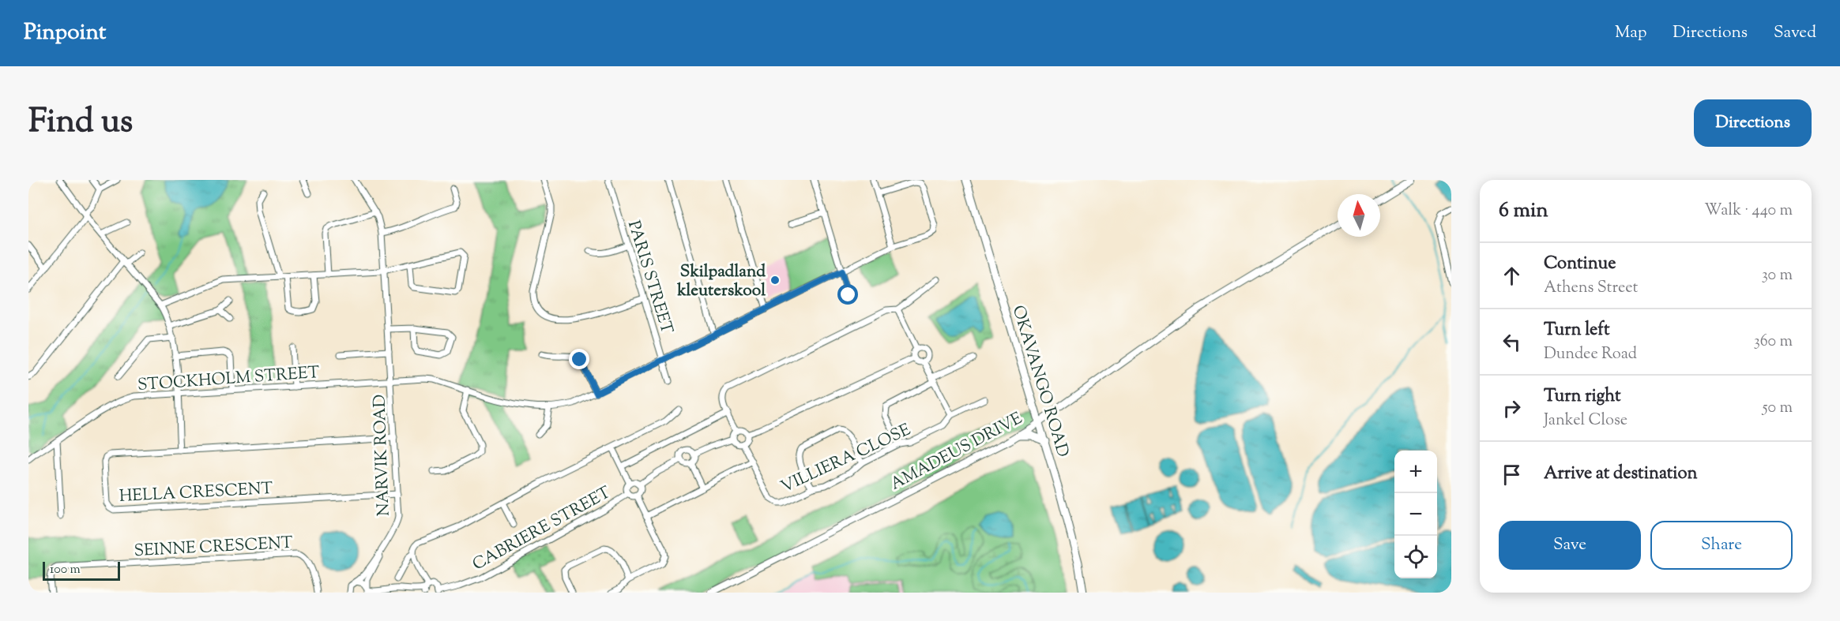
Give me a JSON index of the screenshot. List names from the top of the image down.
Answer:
{
  "streets": {
    "main road": ["OKAVANGO ROAD"],
    "street": [
      "PARIS STREET",
      "STOCKHOLM STREET",
      "AMADEUS DRIVE",
      "NARVIK ROAD",
      "VILLIERA CLOSE",
      "HELLA CRESCENT",
      "CABRIERE STREET",
      "SEINNE CRESCENT"
    ]
  },
  "crossings": [
    ["PARIS STREET", "STOCKHOLM STREET"],
    ["STOCKHOLM STREET", "NARVIK ROAD"],
    ["OKAVANGO ROAD", "AMADEUS DRIVE"],
    ["NARVIK ROAD", "HELLA CRESCENT"]
  ],
  "places": ["Skilpadland kleuterskool"],
  "scale_bar": "100 m",
  "north": "top",
  "page": {
    "header": "Pinpoint",
    "nav": ["Map", "Directions", "Saved"],
    "title": "Find us",
    "buttons": [
      "Directions",
      ["Save", "Share"]
    ],
    "heading": ["6 min", "Walk · 440 m"],
    "list": [
      ["Continue", "Athens Street", "30 m"],
      ["Turn left", "Dundee Road", "360 m"],
      ["Turn right", "Jankel Close", "50 m"],
      "Arrive at destination"
    ],
    "map_buttons": ["+", "−"],
    "scale": "100 m"
  }
}
